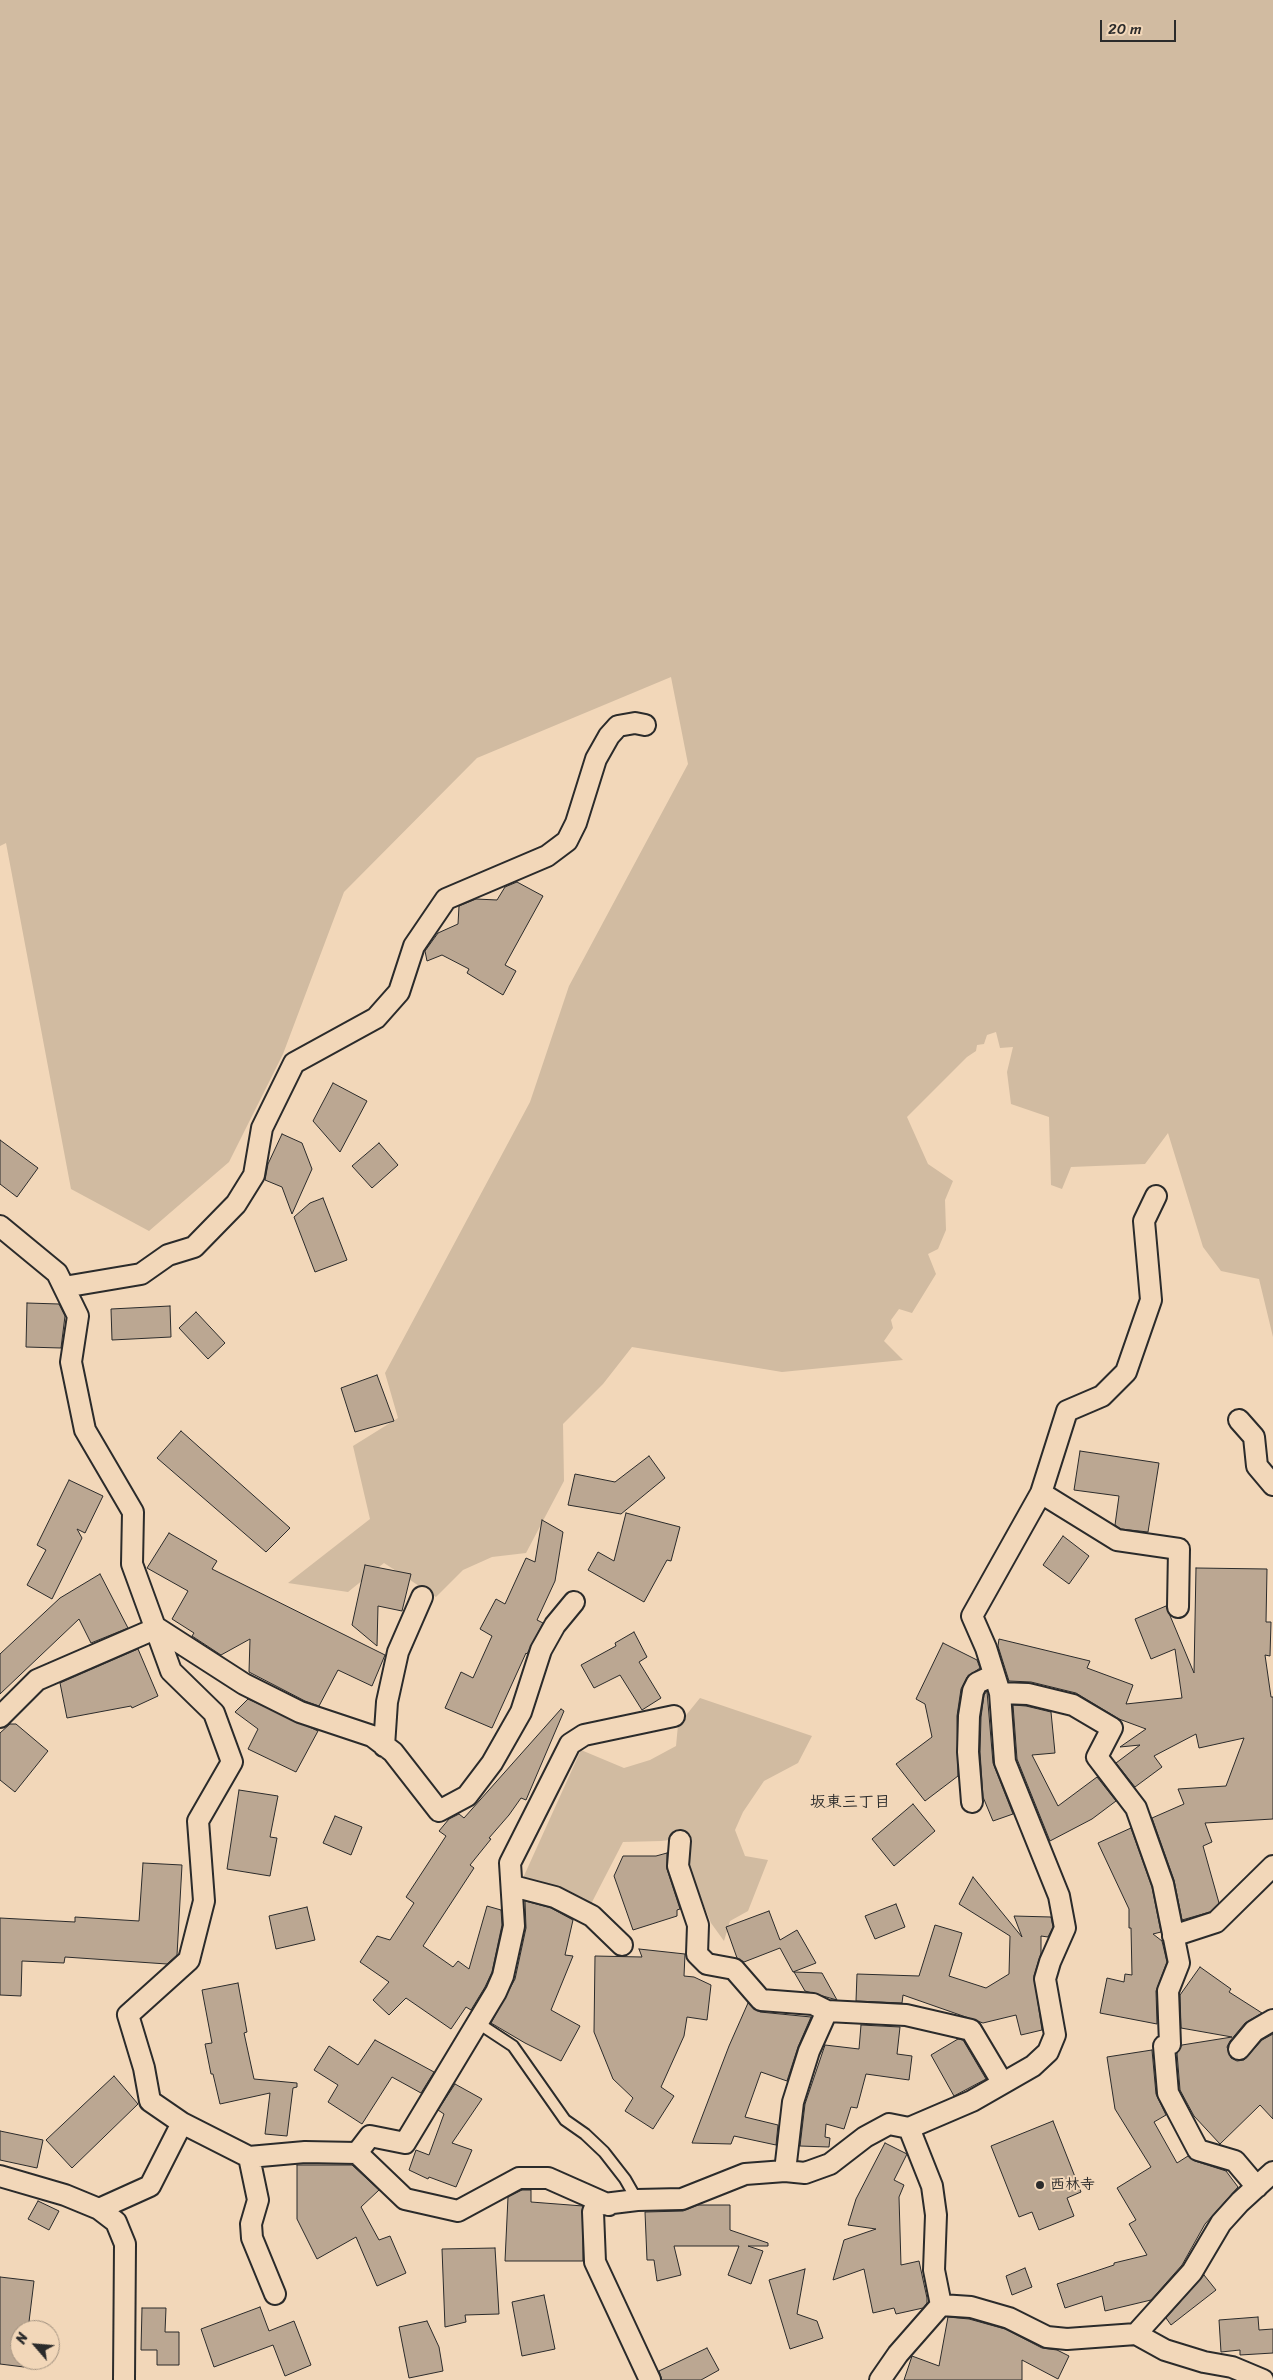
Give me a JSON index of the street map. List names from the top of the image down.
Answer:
{
  "districts": ["坂東三丁目"],
  "places": ["西林寺"],
  "scale_bar": "20 m",
  "north": "top left"
}
